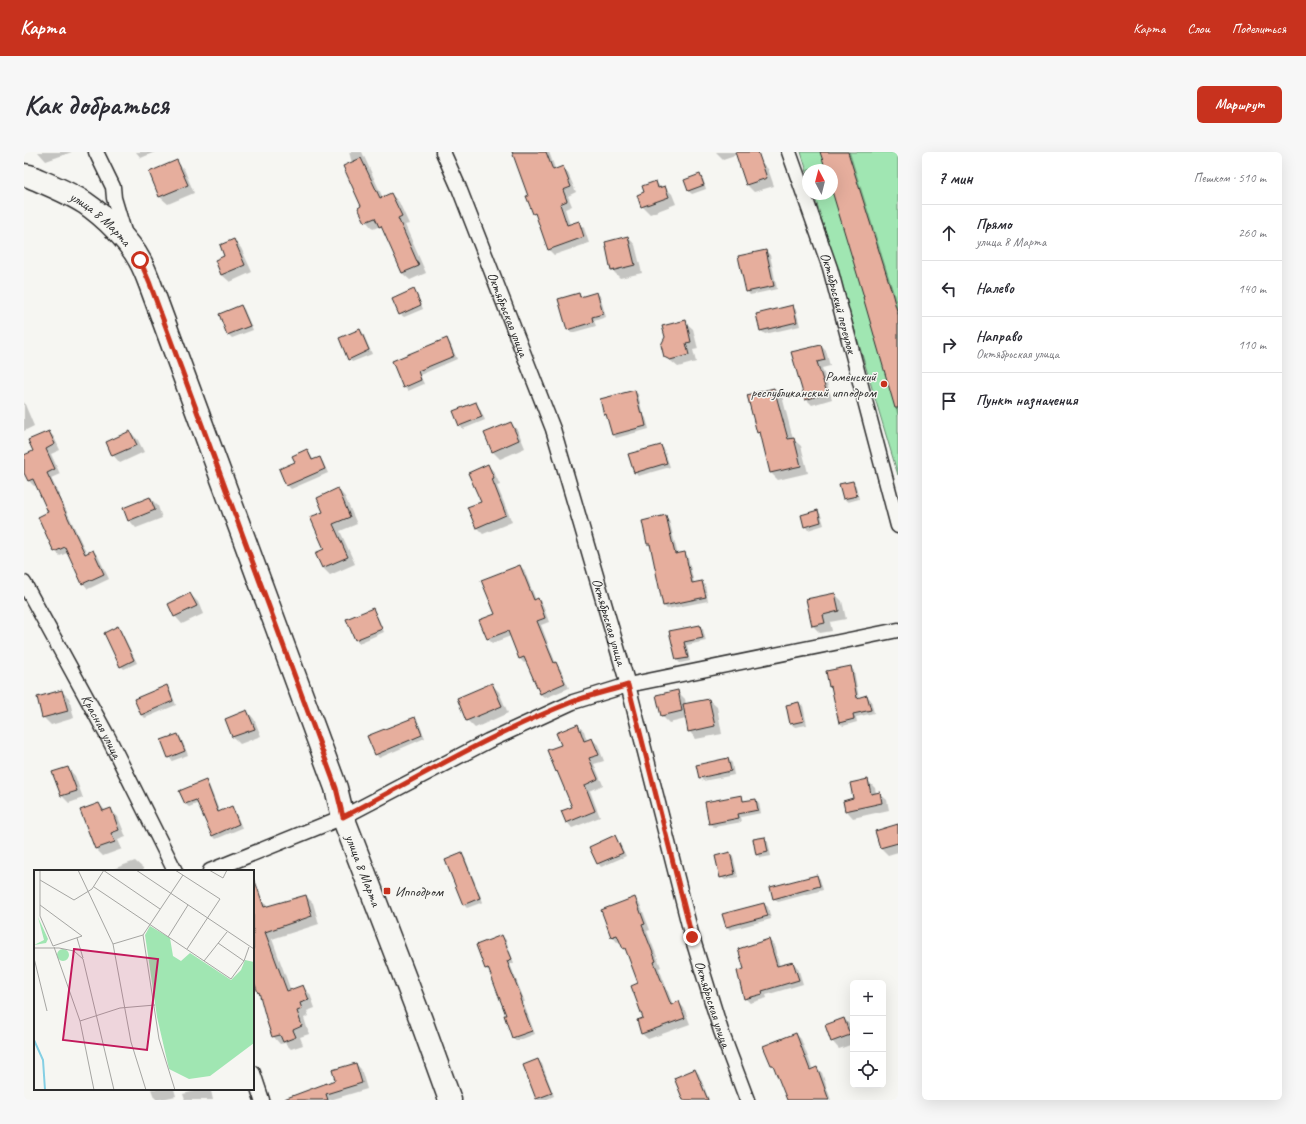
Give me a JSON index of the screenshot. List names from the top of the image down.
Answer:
{
  "streets": {
    "main road": ["улица 8 Марта"],
    "street": ["Октябрьский переулок", "Октябрьская улица", "Красная улица"]
  },
  "places": {
    "other": ["Раменский республиканский ипподром"],
    "transit": ["Ипподром"]
  },
  "north": "top",
  "page": {
    "header": "Карта",
    "nav": ["Карта", "Слои", "Поделиться"],
    "buttons": "Маршрут",
    "title": "Как добраться",
    "heading": ["7 мин", "Пешком · 510 m"],
    "list": [
      ["Прямо", "улица 8 Марта", "260 m"],
      ["Налево", "140 m"],
      ["Направо", "Октябрьская улица", "110 m"],
      "Пункт назначения"
    ],
    "map_buttons": ["+", "−"]
  }
}
